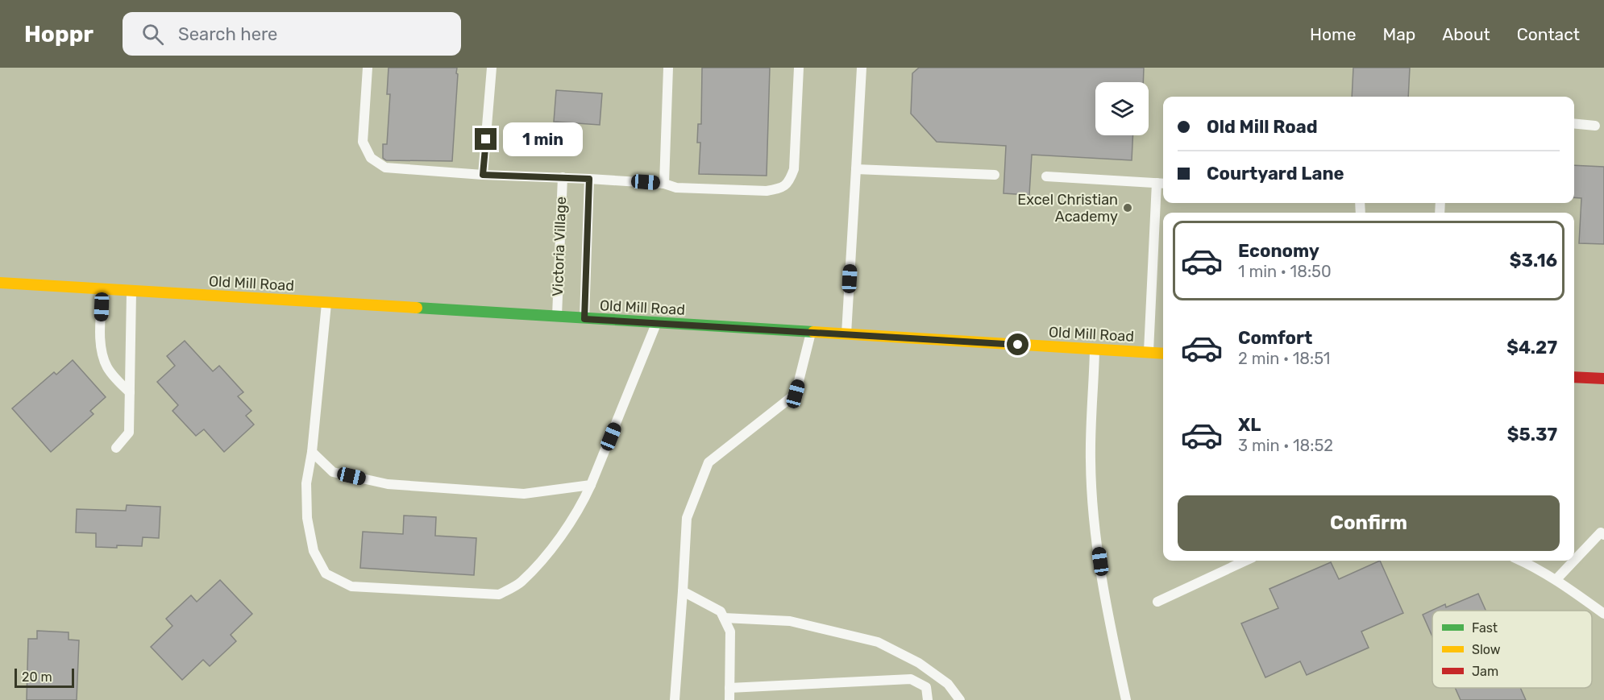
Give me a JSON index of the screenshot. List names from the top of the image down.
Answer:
{
  "streets": {
    "street": ["Old Mill Road"],
    "lane": ["Victoria Village"]
  },
  "crossings": [
    ["Victoria Village", "Old Mill Road"]
  ],
  "places": ["Excel Christian Academy"],
  "legend": ["Fast", "Slow", "Jam"],
  "scale_bar": "20 m",
  "page": {
    "header": "Hoppr",
    "search": "Search here",
    "nav": [
      "Home",
      "Map",
      "About",
      "Contact"
    ],
    "banner": ["Old Mill Road", "Courtyard Lane"],
    "bubble": "1 min",
    "list": [
      {
        "name": "Economy",
        "note": "1 min · 18:50",
        "value": "$3.16"
      },
      {
        "name": "Comfort",
        "note": "2 min · 18:51",
        "value": "$4.27"
      },
      {
        "name": "XL",
        "note": "3 min · 18:52",
        "value": "$5.37"
      }
    ],
    "buttons": "Confirm",
    "scale": "20 m"
  }
}
